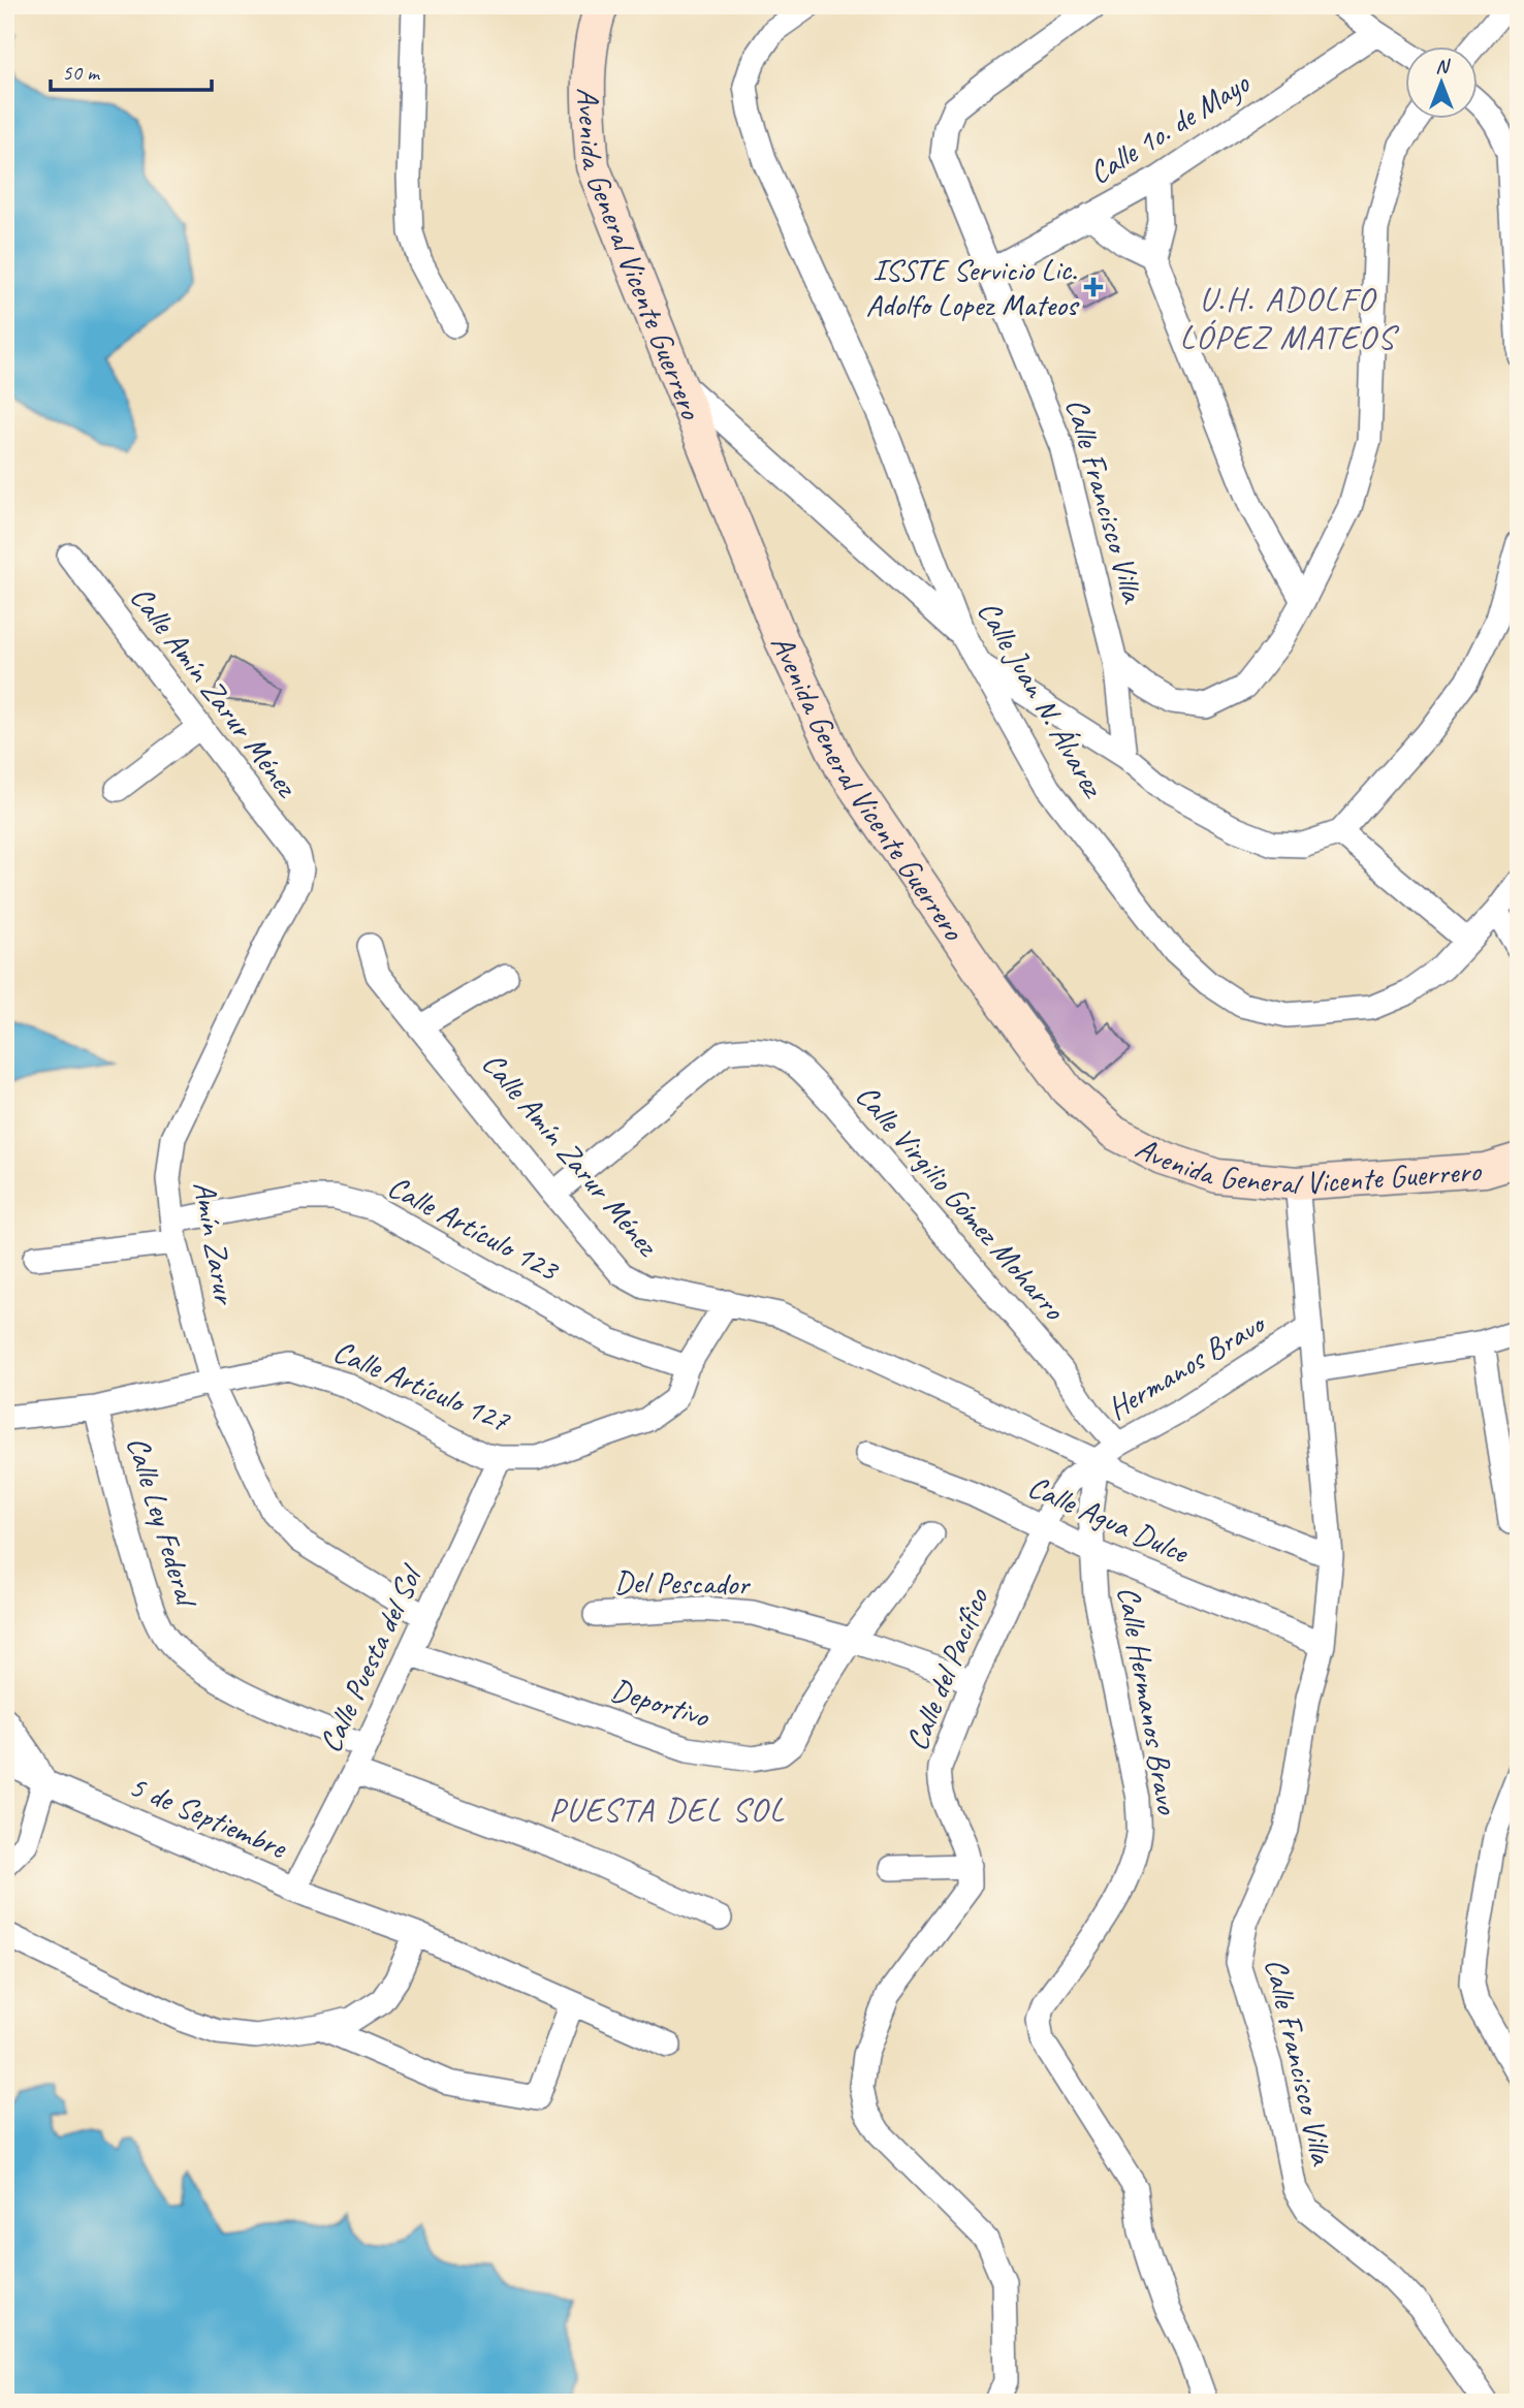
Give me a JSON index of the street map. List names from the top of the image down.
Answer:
{
  "streets": {
    "street": [
      "Calle 1o. de Mayo",
      "Avenida General Vicente Guerrero",
      "Calle Francisco Villa",
      "Calle Amín Zarur Ménez",
      "Calle Juan N. Álvarez",
      "Calle Virgilio Gómez Moharro",
      "Calle Artículo 123",
      "Amín Zarur",
      "Hermanos Bravo",
      "Calle Artículo 127",
      "Calle Agua Dulce",
      "Calle Ley Federal",
      "Del Pescador",
      "Calle Puesta del Sol",
      "Calle del Pacífico",
      "Calle Hermanos Bravo",
      "Deportivo",
      "5 de Septiembre"
    ]
  },
  "crossings": [
    ["Calle 1o. de Mayo", "Calle Francisco Villa"],
    ["Avenida General Vicente Guerrero", "Calle Francisco Villa"],
    ["Calle Francisco Villa", "Calle Amín Zarur Ménez"],
    ["Calle Francisco Villa", "Hermanos Bravo"],
    ["Calle Francisco Villa", "Calle Agua Dulce"],
    ["Calle Amín Zarur Ménez", "Calle Virgilio Gómez Moharro"],
    ["Calle Amín Zarur Ménez", "Amín Zarur"],
    ["Calle Amín Zarur Ménez", "Hermanos Bravo"],
    ["Calle Amín Zarur Ménez", "Calle del Pacífico"],
    ["Calle Amín Zarur Ménez", "Calle Hermanos Bravo"],
    ["Calle Virgilio Gómez Moharro", "Hermanos Bravo"],
    ["Calle Artículo 123", "Amín Zarur"],
    ["Calle Artículo 123", "Calle Artículo 127"],
    ["Amín Zarur", "Calle Artículo 127"],
    ["Amín Zarur", "Calle Puesta del Sol"],
    ["Hermanos Bravo", "Calle del Pacífico"],
    ["Hermanos Bravo", "Calle Hermanos Bravo"],
    ["Calle Artículo 127", "Calle Ley Federal"],
    ["Calle Artículo 127", "Calle Puesta del Sol"],
    ["Calle Agua Dulce", "Calle del Pacífico"],
    ["Calle Agua Dulce", "Calle Hermanos Bravo"],
    ["Calle Ley Federal", "Calle Puesta del Sol"],
    ["Del Pescador", "Deportivo"],
    ["Calle Puesta del Sol", "Deportivo"],
    ["Calle Puesta del Sol", "5 de Septiembre"],
    ["Calle del Pacífico", "Calle Hermanos Bravo"]
  ],
  "districts": ["U.H. ADOLFO LÓPEZ MATEOS", "PUESTA DEL SOL"],
  "places": {
    "health": ["ISSTE Servicio Lic. Adolfo Lopez Mateos"]
  },
  "scale_bar": "50 m",
  "north": "top"
}
